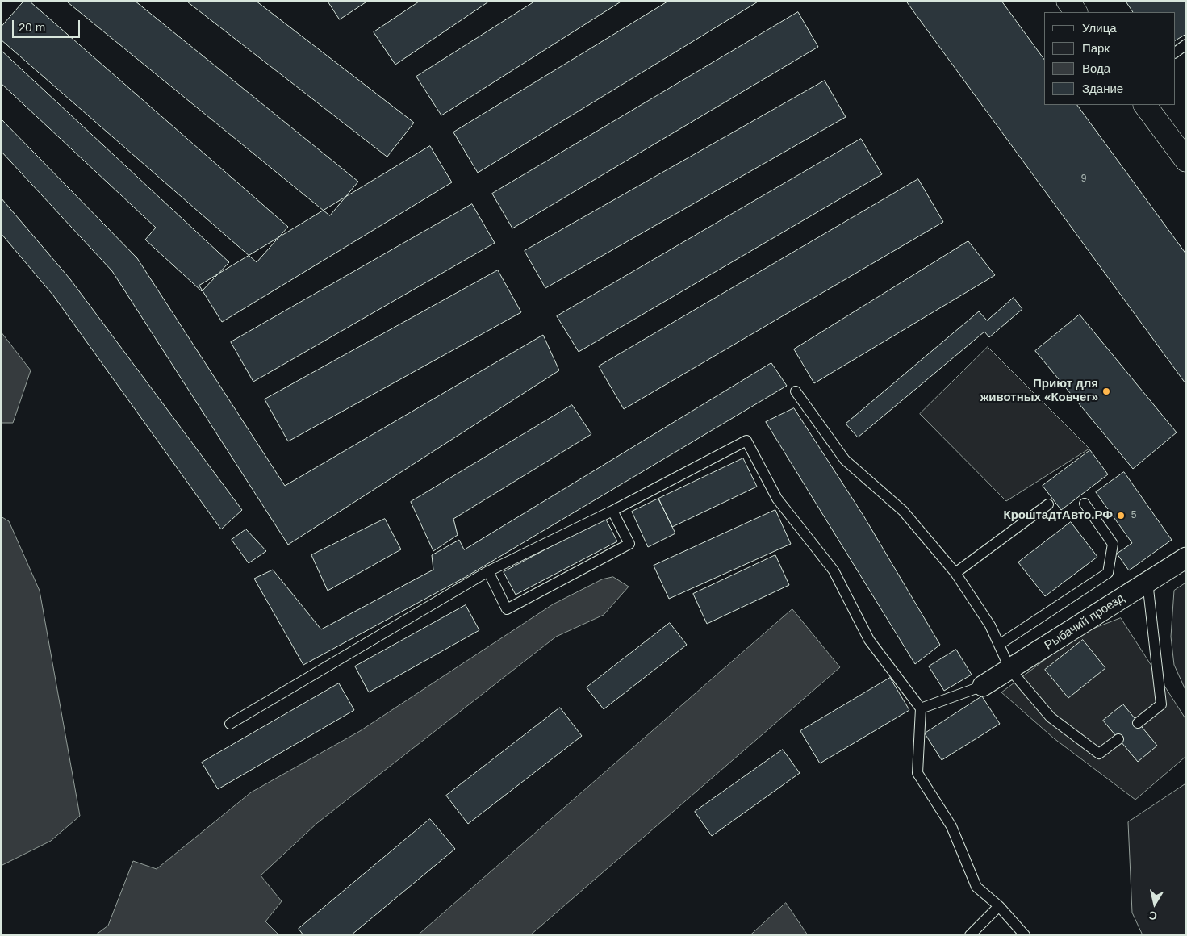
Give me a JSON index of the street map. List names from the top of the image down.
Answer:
{
  "streets": {
    "street": ["Рыбачий проезд"]
  },
  "places": ["Приют для животных «Ковчег»", "КроштадтАвто.РФ"],
  "house_numbers": ["9", "5"],
  "legend": [
    "Улица",
    "Парк",
    "Вода",
    "Здание"
  ],
  "scale_bar": "20 m",
  "north": "bottom"
}
